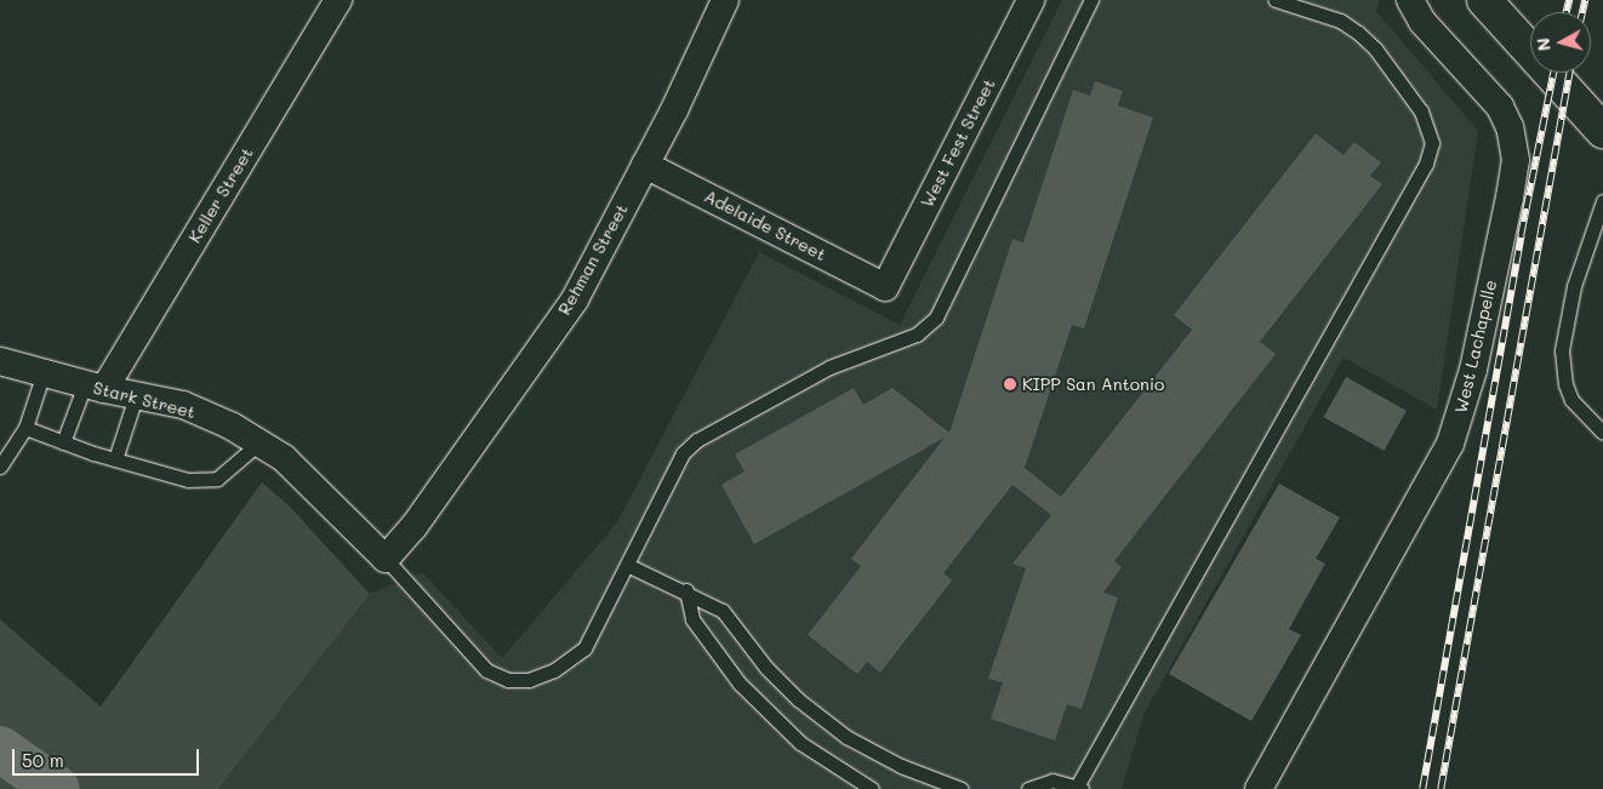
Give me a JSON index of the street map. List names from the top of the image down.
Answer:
{
  "streets": {
    "street": [
      "West Fest Street",
      "Keller Street",
      "Adelaide Street",
      "Rehman Street",
      "West Lachapelle",
      "Stark Street"
    ]
  },
  "crossings": [
    ["West Fest Street", "Adelaide Street"],
    ["Keller Street", "Stark Street"],
    ["Adelaide Street", "Rehman Street"],
    ["Rehman Street", "Stark Street"]
  ],
  "places": ["KIPP San Antonio"],
  "scale_bar": "50 m",
  "north": "left"
}
